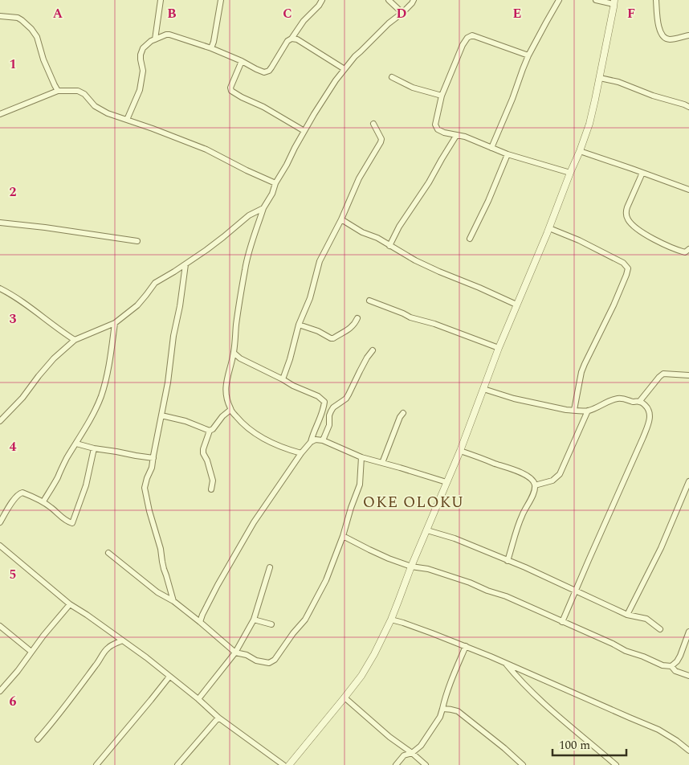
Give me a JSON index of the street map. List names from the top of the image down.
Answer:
{
  "districts": ["OKE OLOKU"],
  "scale_bar": "100 m",
  "grid": {
    "columns": [
      "A",
      "B",
      "C",
      "D",
      "E",
      "F"
    ],
    "rows": [
      "1",
      "2",
      "3",
      "4",
      "5",
      "6"
    ]
  }
}
